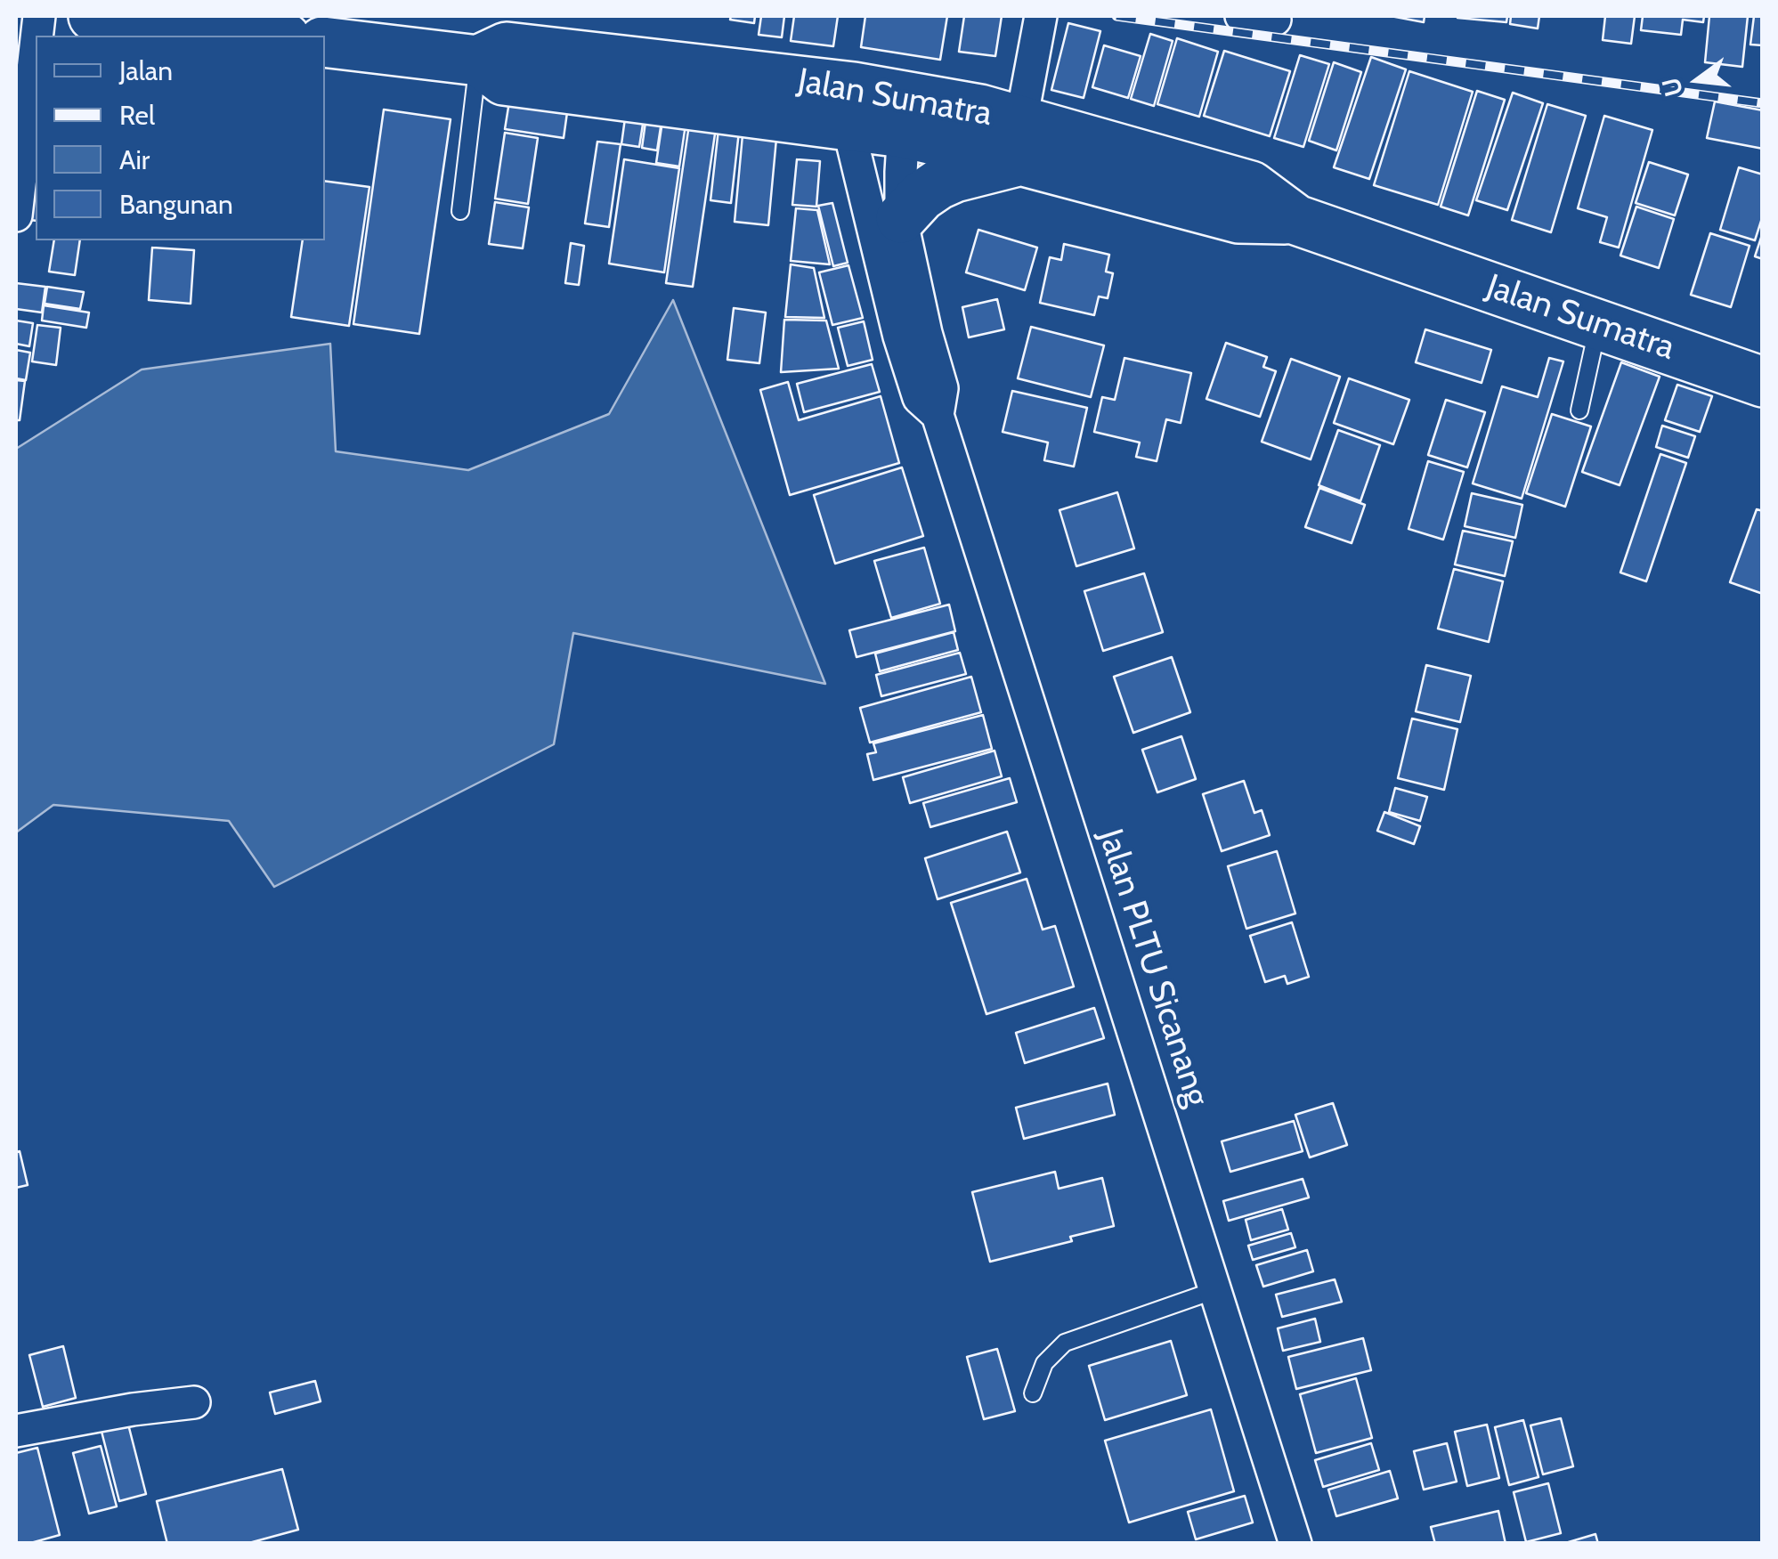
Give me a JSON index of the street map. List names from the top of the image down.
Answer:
{
  "streets": {
    "highway": ["Jalan Sumatra"],
    "street": ["Jalan PLTU Sicanang"]
  },
  "crossings": [
    ["Jalan Sumatra", "Jalan PLTU Sicanang"]
  ],
  "legend": [
    "Jalan",
    "Rel",
    "Air",
    "Bangunan"
  ],
  "north": "left"
}
